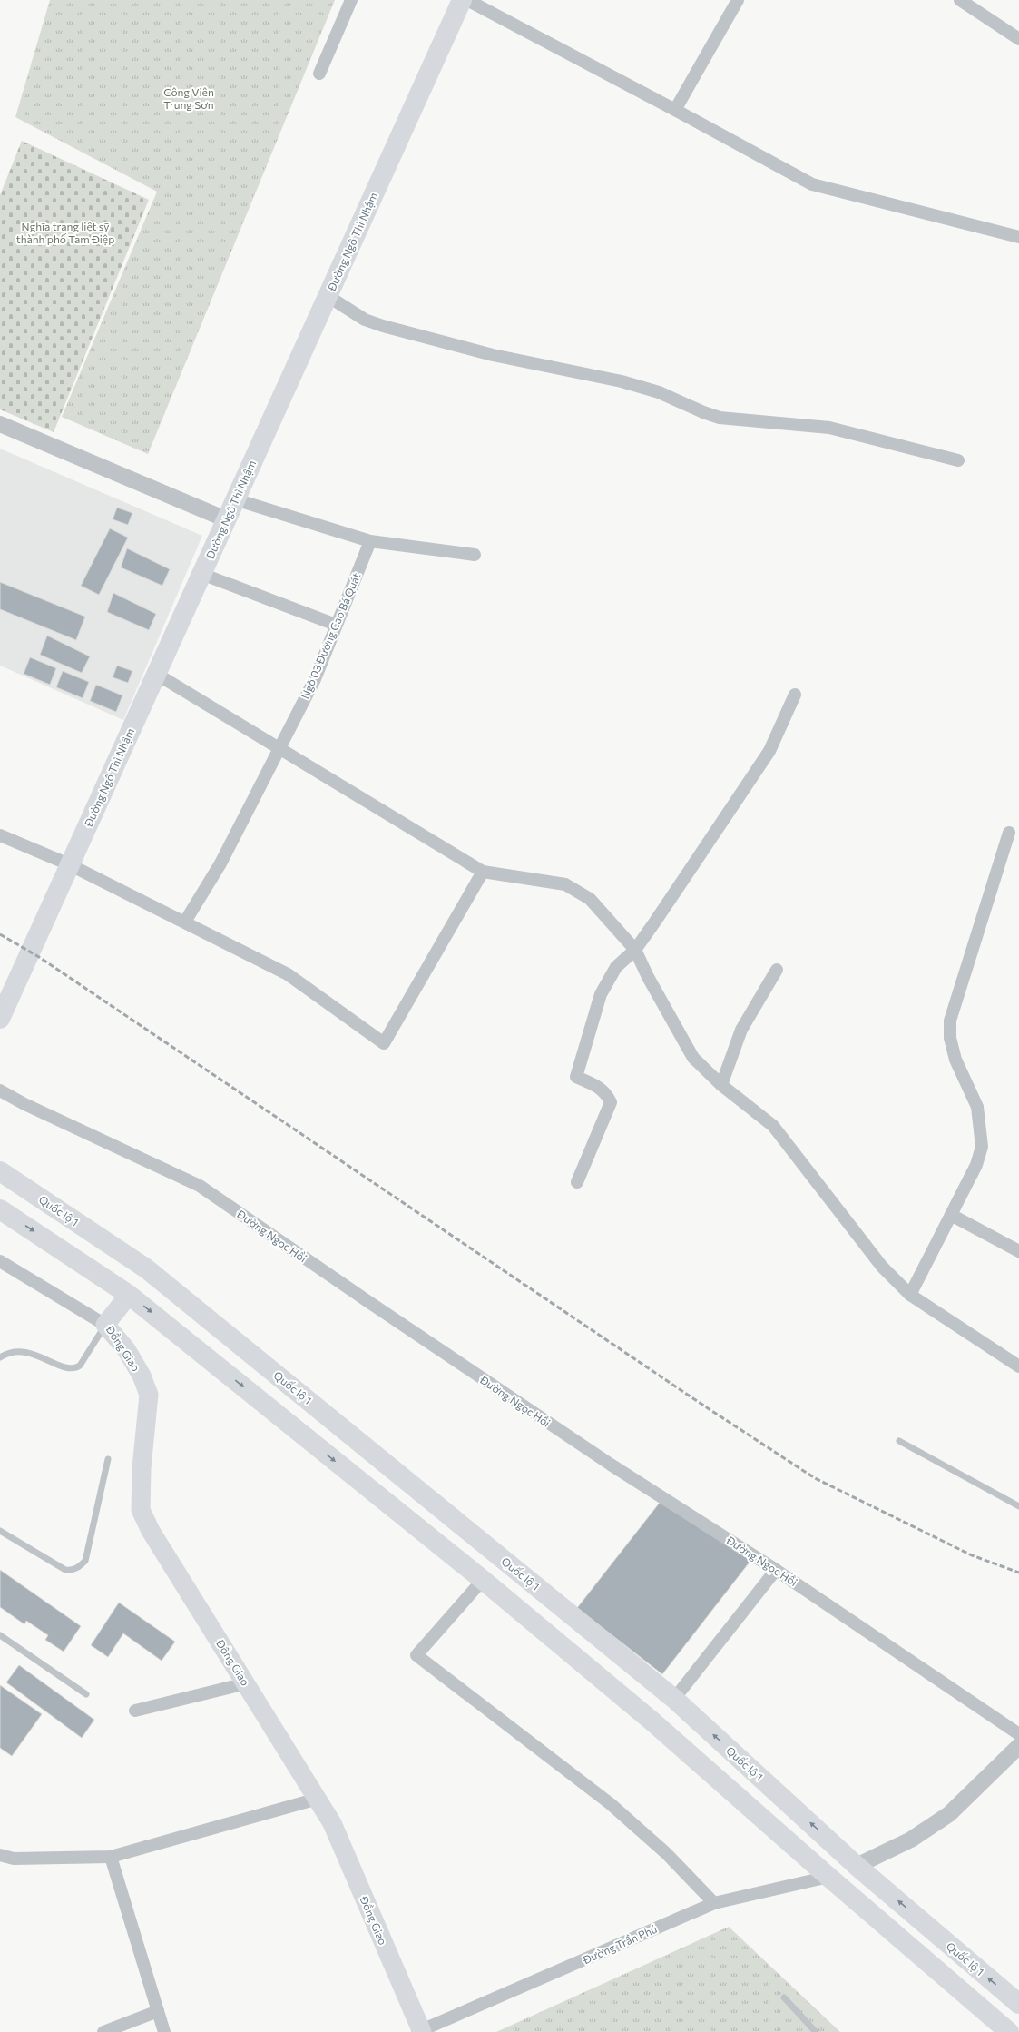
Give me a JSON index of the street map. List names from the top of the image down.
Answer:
{
  "streets": {
    "main road": ["Đường Ngô Thì Nhậm", "Quốc lộ 1", "Đồng Giao"],
    "street": ["Ngõ 03 Đường Cao Bá Quát", "Đường Ngọc Hồi", "Đường Trần Phú"]
  },
  "crossings": [
    ["Đồng Giao", "Đường Trần Phú"]
  ],
  "parks": ["Công Viên Trung Sơn", "Nghĩa trang liệt sỹ thành phố Tam Điệp"]
}
